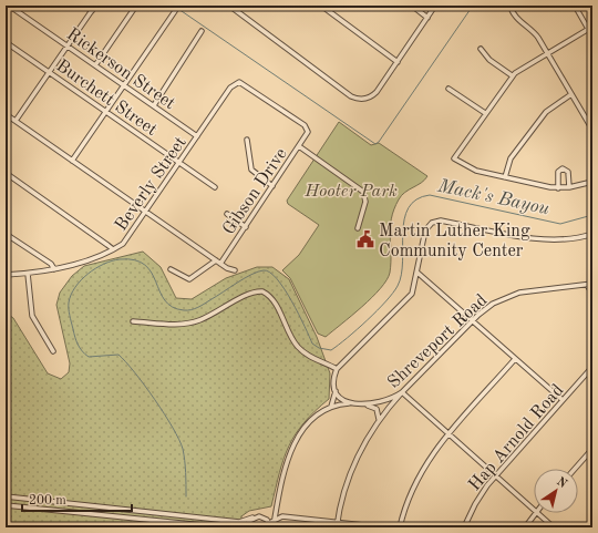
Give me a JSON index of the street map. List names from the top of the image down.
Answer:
{
  "streets": {
    "street": [
      "Rickerson Street",
      "Burchett Street",
      "Beverly Street",
      "Gibson Drive",
      "Shreveport Road",
      "Hap Arnold Road"
    ]
  },
  "crossings": [
    ["Rickerson Street", "Beverly Street"],
    ["Burchett Street", "Beverly Street"],
    ["Beverly Street", "Gibson Drive"]
  ],
  "water": ["Mack's Bayou"],
  "parks": ["Hooter Park"],
  "places": {
    "public building": ["Martin Luther King Community Center"]
  },
  "scale_bar": "200 m",
  "north": "top right"
}
